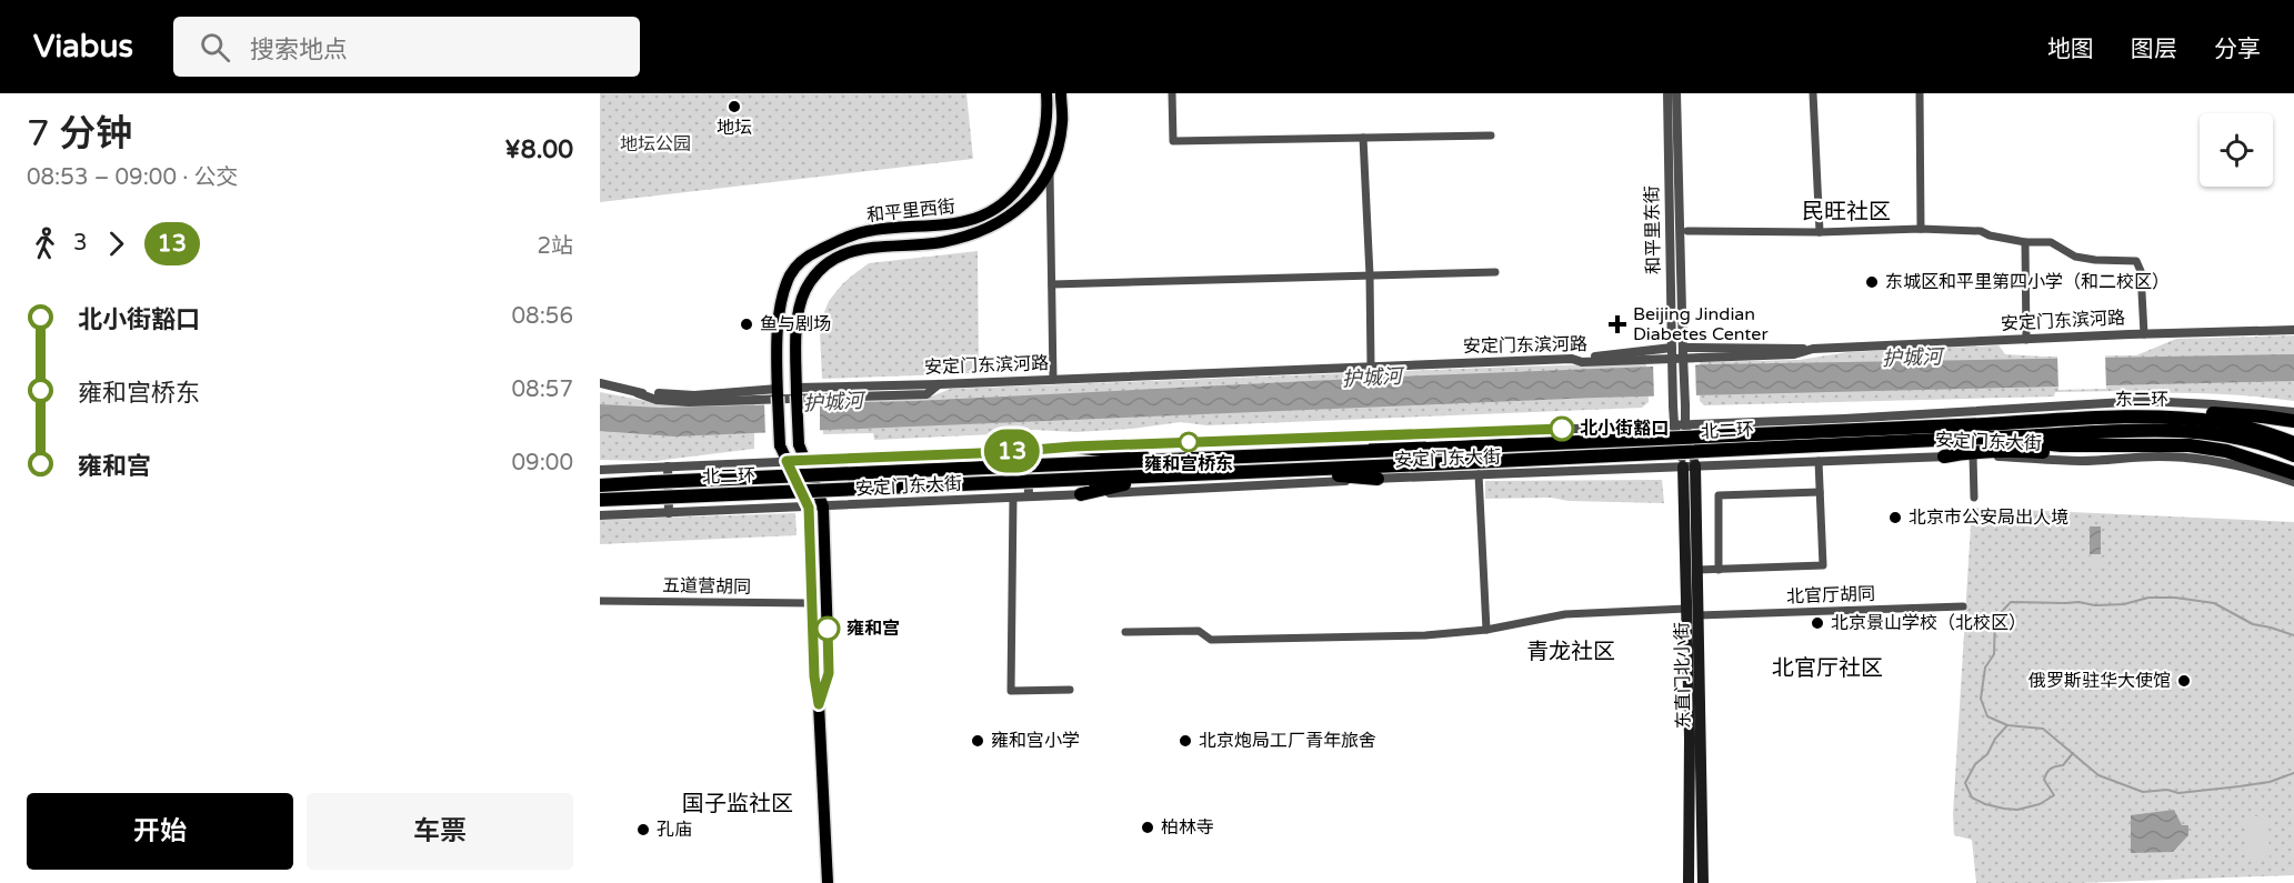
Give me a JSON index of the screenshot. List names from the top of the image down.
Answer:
{
  "streets": {
    "highway": ["东二环", "北二环"],
    "main road": ["和平里西街", "东直门北小街"],
    "street": [
      "和平里东街",
      "安定门东滨河路",
      "安定门东大街",
      "五道营胡同",
      "北官厅胡同"
    ]
  },
  "crossings": [
    ["和平里西街", "安定门东滨河路"],
    ["和平里西街", "安定门东大街"],
    ["和平里东街", "安定门东大街"],
    ["和平里东街", "东直门北小街"],
    ["东二环", "北二环"],
    ["安定门东大街", "东直门北小街"],
    ["北官厅胡同", "东直门北小街"]
  ],
  "districts": [
    "民旺社区",
    "青龙社区",
    "北官厅社区",
    "国子监社区"
  ],
  "water": ["护城河"],
  "parks": ["地坛公园"],
  "places": {
    "other": [
      "地坛",
      "东城区和平里第四小学（和二校区）",
      "鱼与剧场",
      "北小街豁口",
      "雍和宫桥东",
      "北京市公安局出人境",
      "北京景山学校（北校区）",
      "雍和宫",
      "俄罗斯驻华大使馆",
      "雍和宫小学",
      "北京炮局工厂青年旅舍",
      "柏林寺",
      "孔庙"
    ],
    "health": ["Beijing Jindian Diabetes Center"]
  },
  "lines": ["bus line 13"],
  "page": {
    "header": "Viabus",
    "search": "搜索地点",
    "nav": ["地图", "图层", "分享"],
    "heading": ["7 分钟", "08:53 – 09:00 · 公交", "¥8.00"],
    "on_map": "13",
    "legs": ["3", "13", "2站"],
    "list": [
      {
        "name": "北小街豁口",
        "value": "08:56"
      },
      {
        "name": "雍和宫桥东",
        "value": "08:57"
      },
      {
        "name": "雍和宫",
        "value": "09:00"
      }
    ],
    "buttons": ["开始", "车票"]
  }
}
